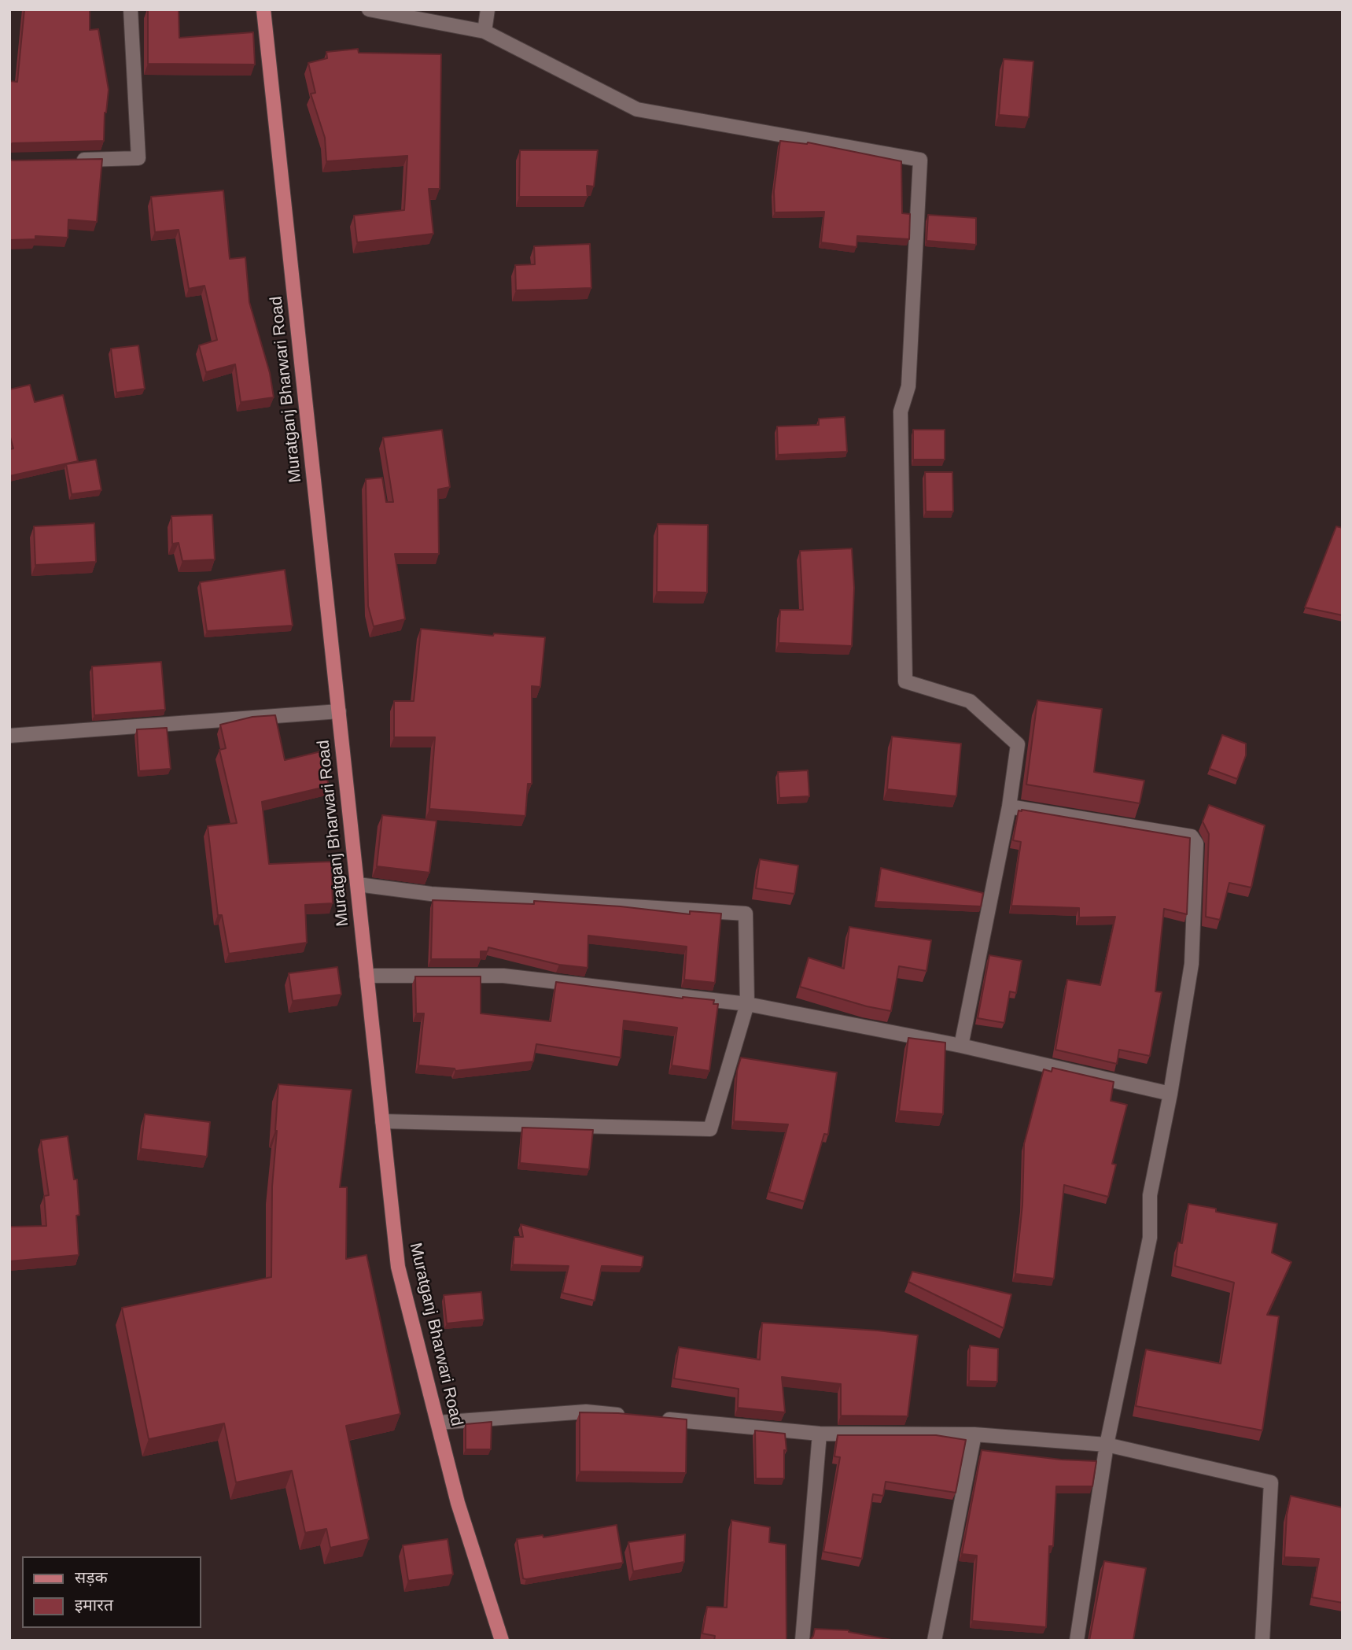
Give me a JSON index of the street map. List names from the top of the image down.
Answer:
{
  "streets": {
    "main road": ["Muratganj Bharwari Road"]
  },
  "legend": ["सड़क", "इमारत"]
}
